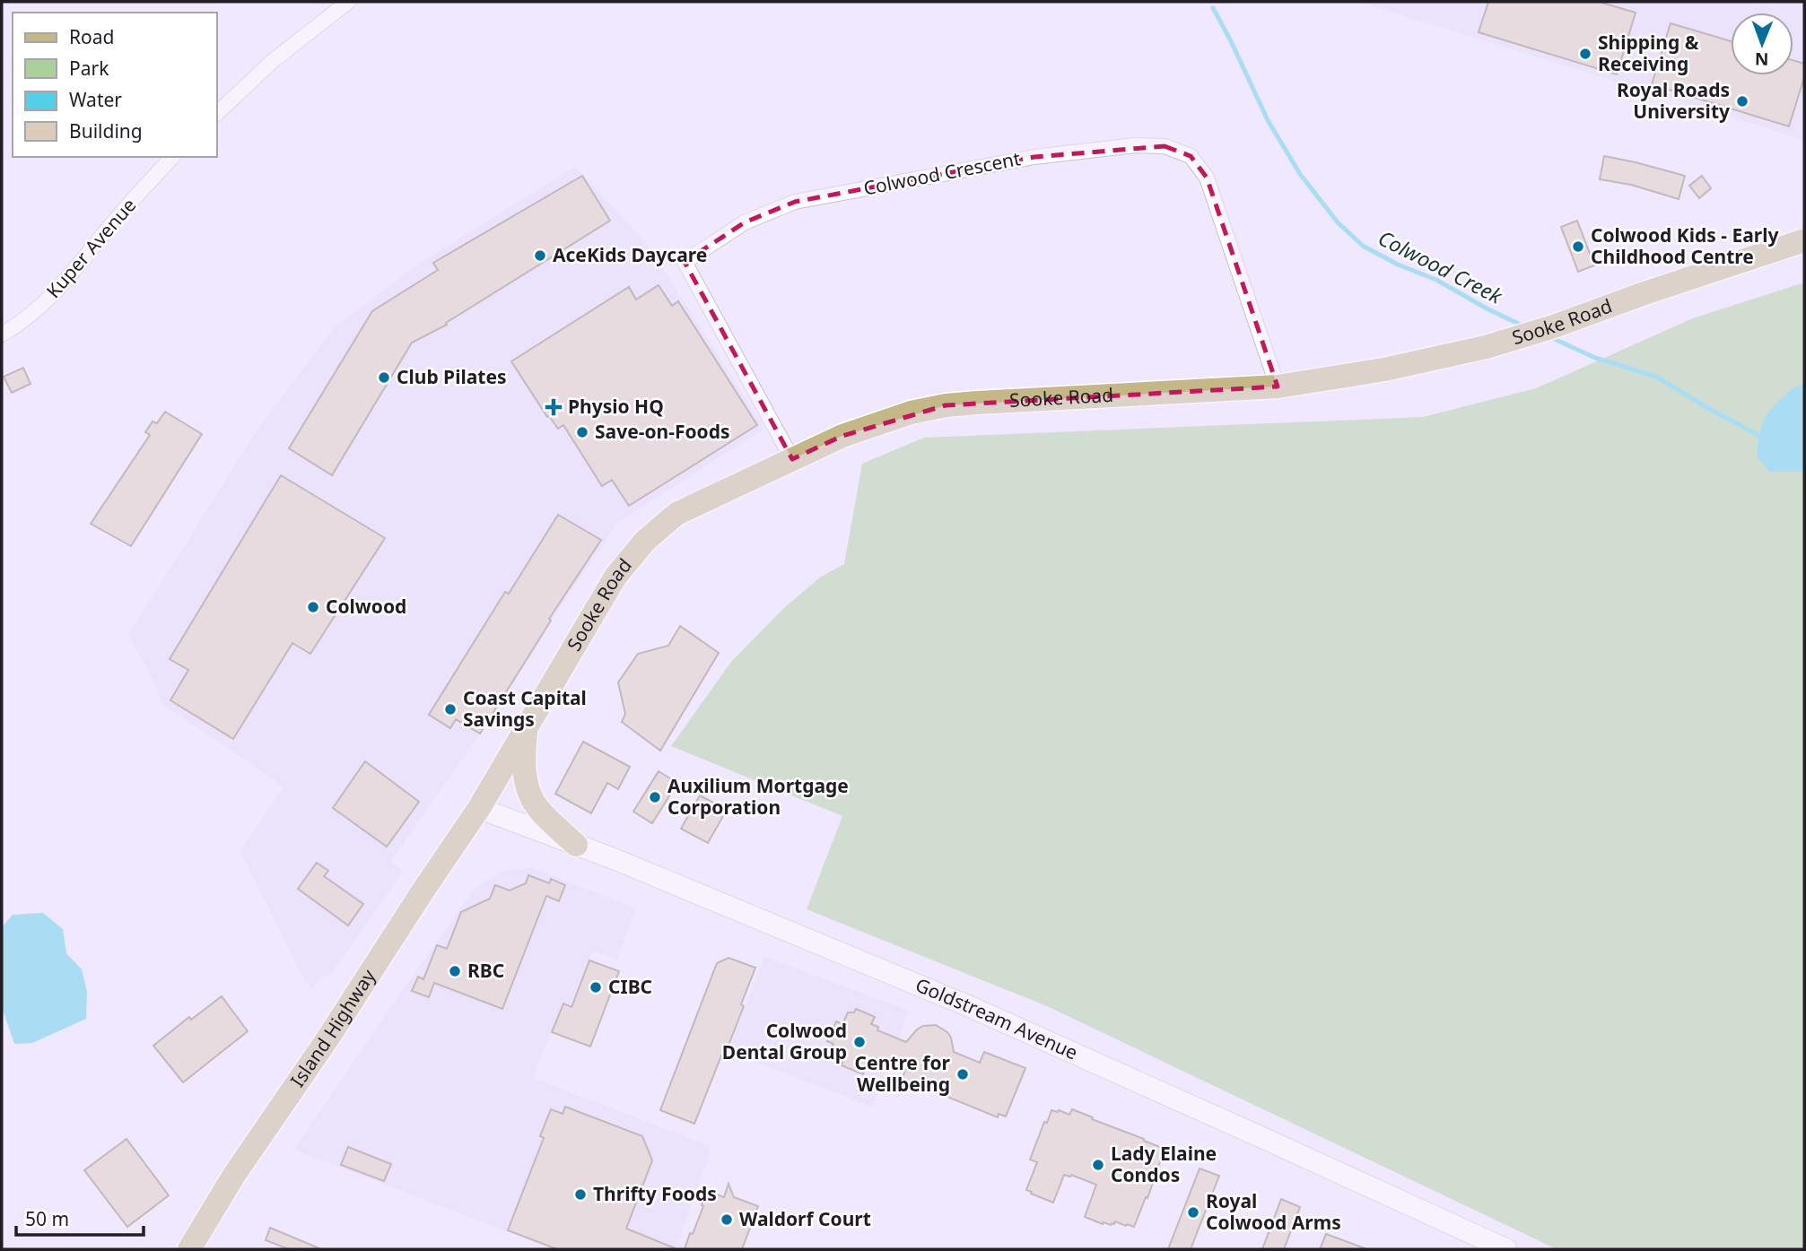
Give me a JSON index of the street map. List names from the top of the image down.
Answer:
{
  "streets": {
    "main road": ["Sooke Road", "Island Highway"],
    "street": ["Colwood Crescent", "Kuper Avenue", "Goldstream Avenue"]
  },
  "crossings": [
    ["Colwood Crescent", "Sooke Road"],
    ["Sooke Road", "Goldstream Avenue"],
    ["Sooke Road", "Island Highway"],
    ["Goldstream Avenue", "Island Highway"]
  ],
  "water": ["Colwood Creek"],
  "places": {
    "other": [
      "Shipping & Receiving",
      "Royal Roads University",
      "Colwood Kids - Early Childhood Centre",
      "AceKids Daycare",
      "Club Pilates",
      "Save-on-Foods",
      "Colwood",
      "Coast Capital Savings",
      "Auxilium Mortgage Corporation",
      "RBC",
      "CIBC",
      "Colwood Dental Group",
      "Centre for Wellbeing",
      "Lady Elaine Condos",
      "Thrifty Foods",
      "Royal Colwood Arms",
      "Waldorf Court"
    ],
    "health": ["Physio HQ"]
  },
  "legend": [
    "Road",
    "Park",
    "Water",
    "Building"
  ],
  "scale_bar": "50 m",
  "north": "bottom"
}
